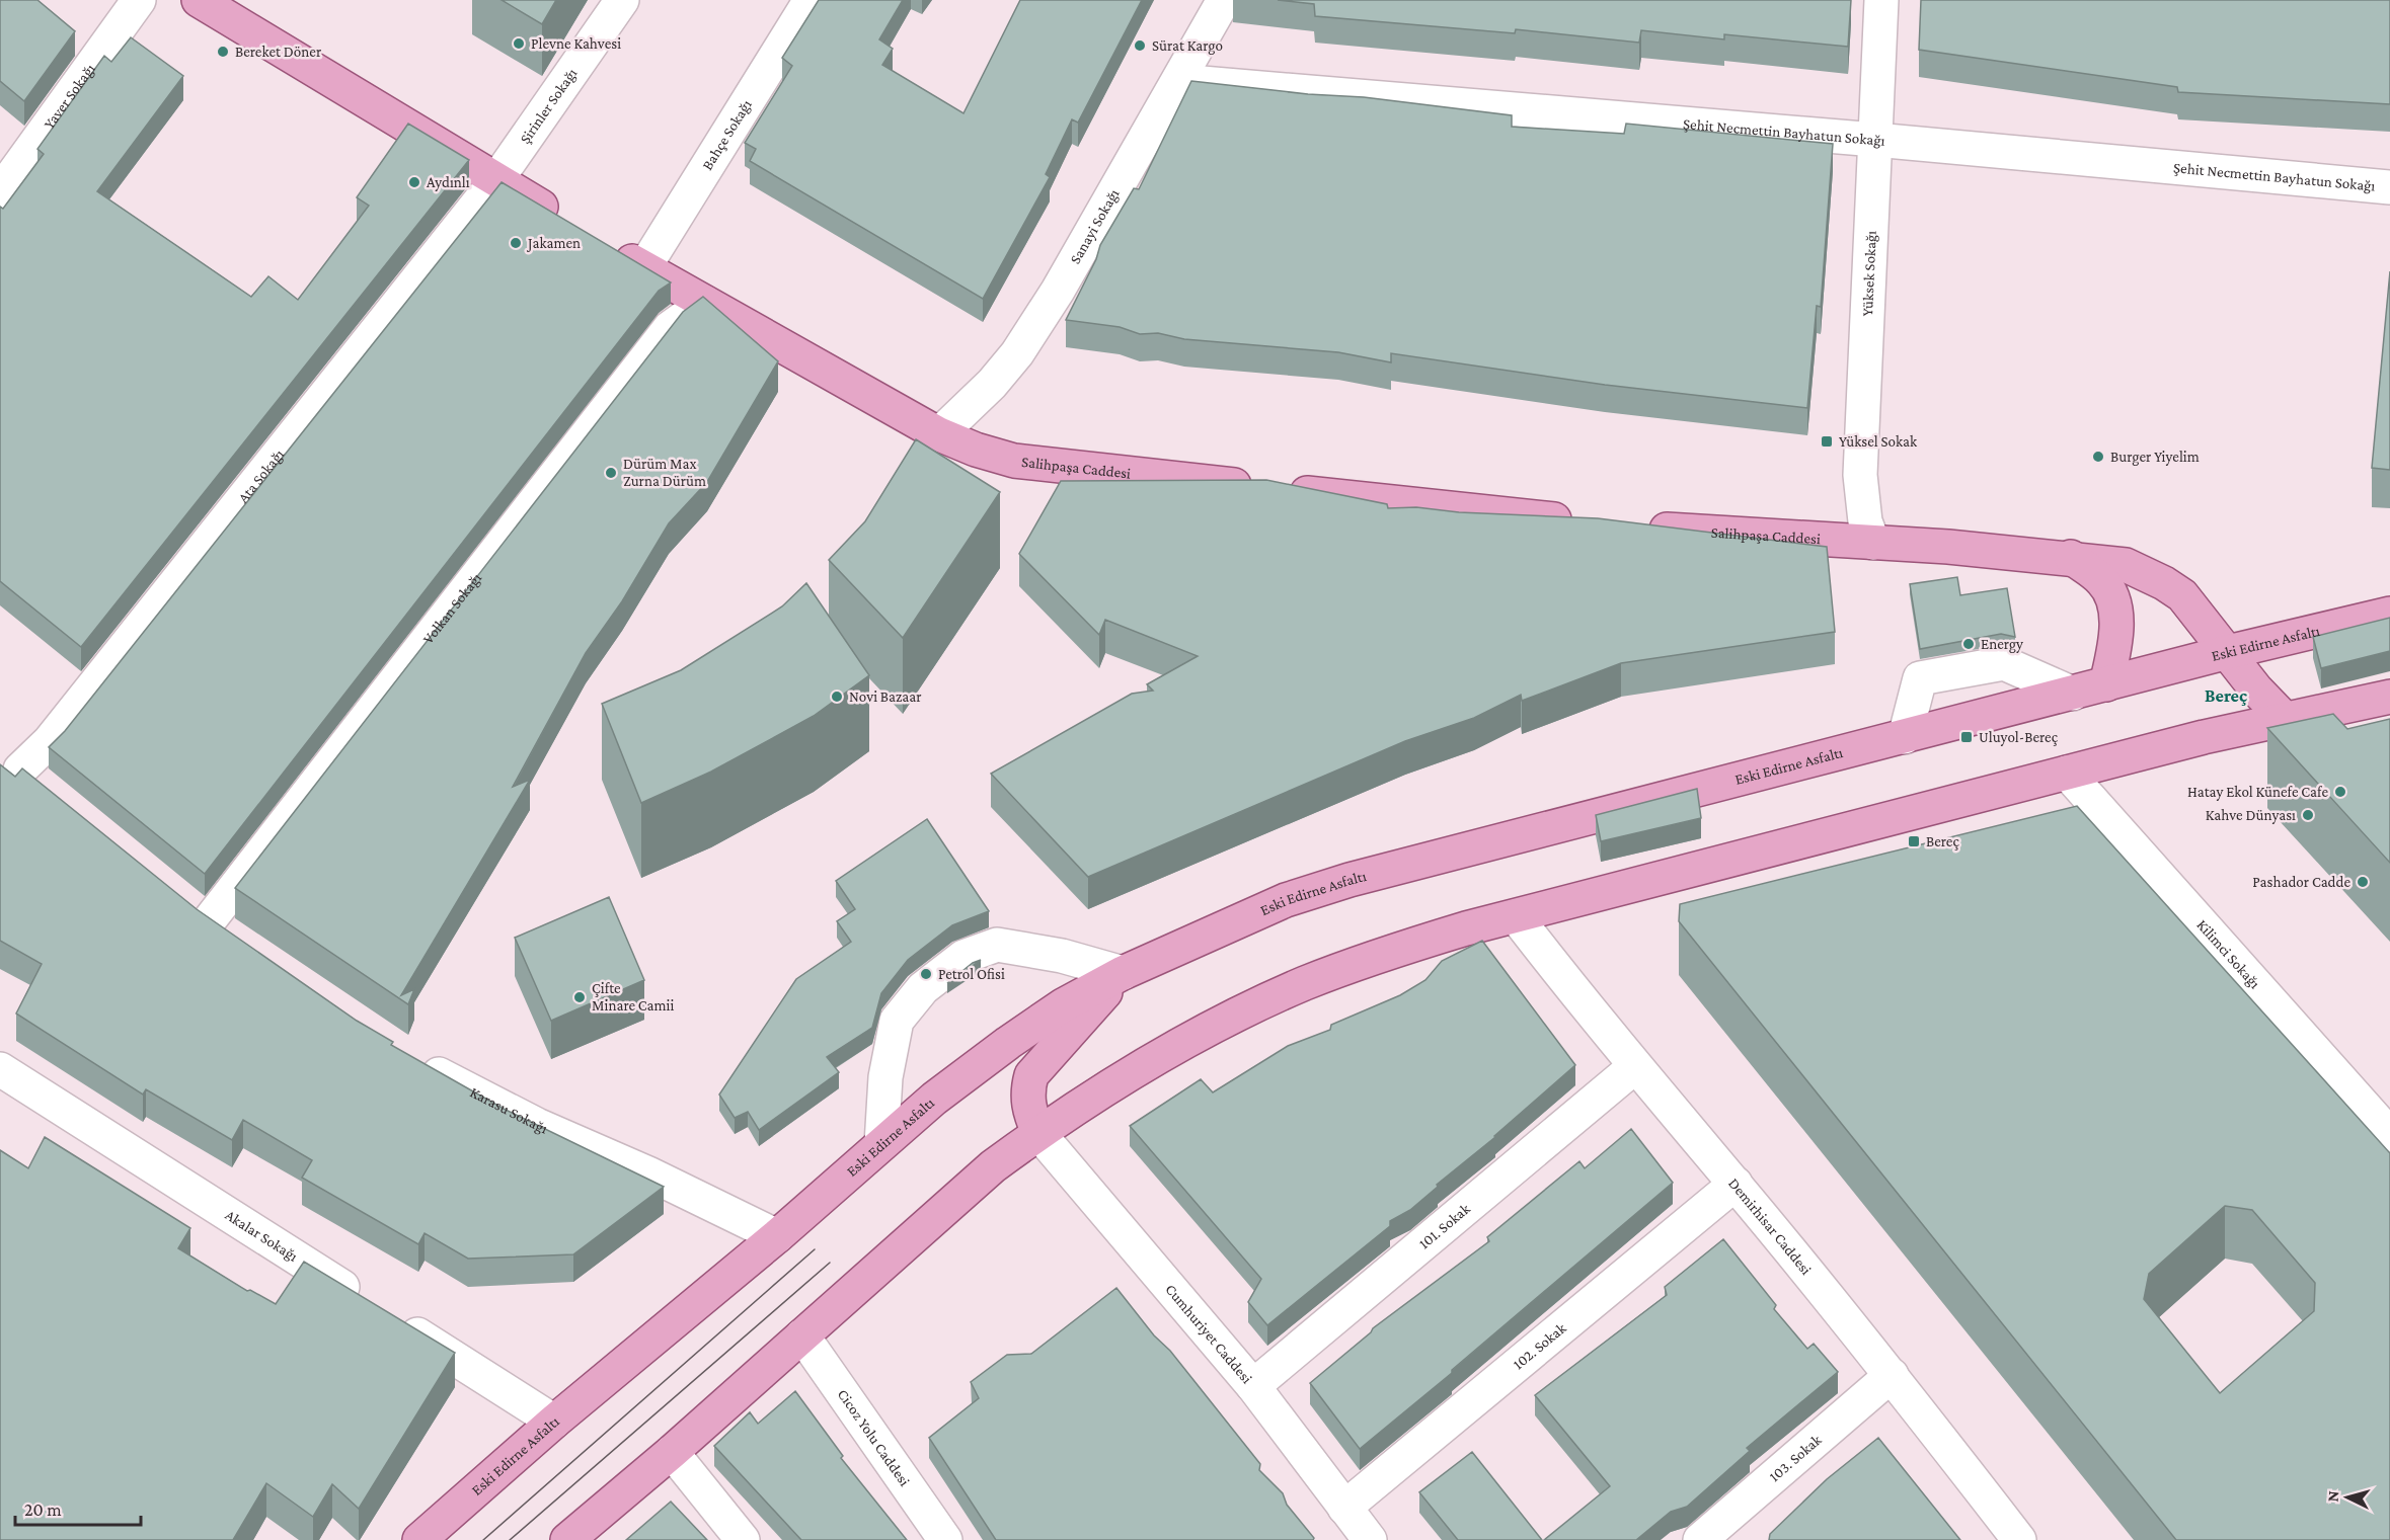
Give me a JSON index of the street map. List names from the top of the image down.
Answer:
{
  "streets": {
    "main road": ["Salihpaşa Caddesi", "Eski Edirne Asfaltı"],
    "street": [
      "Yaver Sokağı",
      "Şirinler Sokağı",
      "Şehit Necmettin Bayhatun Sokağı",
      "Bahçe Sokağı",
      "Sanayi Sokağı",
      "Yüksek Sokağı",
      "Ata Sokağı",
      "Volkan Sokağı",
      "Kilimci Sokağı",
      "Karasu Sokağı",
      "101. Sokak",
      "Demirhisar Caddesi",
      "Akalar Sokağı",
      "Cumhuriyet Caddesi",
      "102. Sokak",
      "Cicoz Yolu Caddesi",
      "103. Sokak"
    ]
  },
  "crossings": [
    ["Şirinler Sokağı", "Ata Sokağı"],
    ["Şehit Necmettin Bayhatun Sokağı", "Sanayi Sokağı"],
    ["Şehit Necmettin Bayhatun Sokağı", "Yüksek Sokağı"],
    ["Bahçe Sokağı", "Salihpaşa Caddesi"],
    ["Sanayi Sokağı", "Salihpaşa Caddesi"],
    ["Yüksek Sokağı", "Salihpaşa Caddesi"],
    ["Salihpaşa Caddesi", "Volkan Sokağı"],
    ["Salihpaşa Caddesi", "Eski Edirne Asfaltı"],
    ["Eski Edirne Asfaltı", "Karasu Sokağı"],
    ["Eski Edirne Asfaltı", "Akalar Sokağı"],
    ["101. Sokak", "Demirhisar Caddesi"],
    ["101. Sokak", "Cumhuriyet Caddesi"],
    ["Demirhisar Caddesi", "102. Sokak"],
    ["Demirhisar Caddesi", "103. Sokak"],
    ["Cumhuriyet Caddesi", "102. Sokak"]
  ],
  "districts": ["Bereç"],
  "places": {
    "other": [
      "Plevne Kahvesi",
      "Sürat Kargo",
      "Bereket Döner",
      "Aydınlı",
      "Jakamen",
      "Burger Yiyelim",
      "Dürüm Max Zurna Dürüm",
      "Energy",
      "Novi Bazaar",
      "Hatay Ekol Künefe Cafe",
      "Kahve Dünyası",
      "Pashador Cadde",
      "Petrol Ofisi",
      "Çifte Minare Camii"
    ],
    "transit": ["Yüksel Sokak", "Uluyol-Bereç", "Bereç"]
  },
  "scale_bar": "20 m",
  "north": "left"
}
